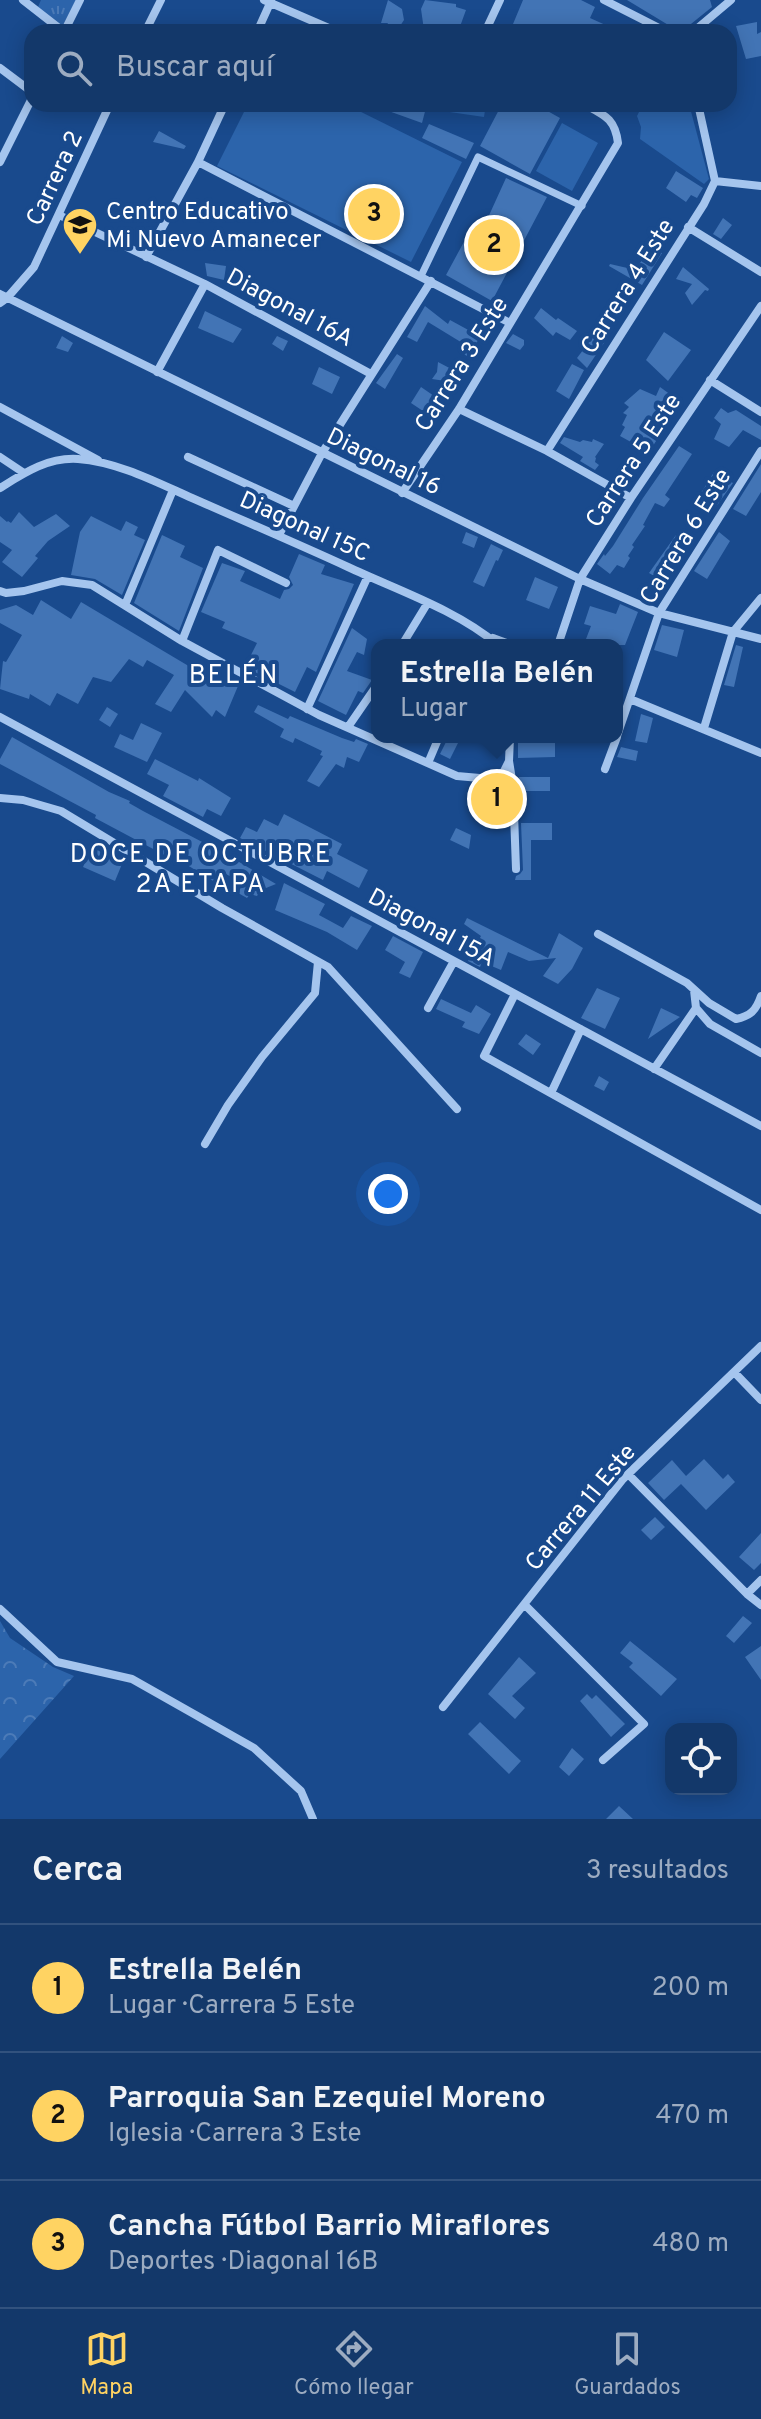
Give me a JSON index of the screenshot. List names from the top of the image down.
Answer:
{
  "streets": {
    "street": [
      "Carrera 2",
      "Carrera 4 Este",
      "Diagonal 16A",
      "Carrera 3 Este",
      "Carrera 5 Este",
      "Diagonal 16",
      "Diagonal 15C",
      "Carrera 6 Este",
      "Diagonal 15A",
      "Carrera 11 Este"
    ]
  },
  "crossings": [
    ["Carrera 2", "Diagonal 16A"],
    ["Carrera 2", "Diagonal 16"],
    ["Carrera 3 Este", "Diagonal 16"],
    ["Carrera 5 Este", "Diagonal 16"],
    ["Diagonal 16", "Carrera 6 Este"]
  ],
  "districts": ["BELÉN", "DOCE DE OCTUBRE 2A ETAPA"],
  "places": {
    "school or university": ["Centro Educativo Mi Nuevo Amanecer"]
  },
  "page": {
    "search": "Buscar aquí",
    "pins": ["3", "2", "1"],
    "popup": ["Estrella Belén", "Lugar"],
    "heading": ["Cerca", "3 resultados"],
    "list": [
      {
        "mark": "1",
        "name": "Estrella Belén",
        "note": "Lugar · Carrera 5 Este",
        "value": "200 m"
      },
      {
        "mark": "2",
        "name": "Parroquia San Ezequiel Moreno",
        "note": "Iglesia · Carrera 3 Este",
        "value": "470 m"
      },
      {
        "mark": "3",
        "name": "Cancha Fútbol Barrio Miraflores",
        "note": "Deportes · Diagonal 16B",
        "value": "480 m"
      }
    ],
    "nav": ["Mapa", "Cómo llegar", "Guardados"]
  }
}
